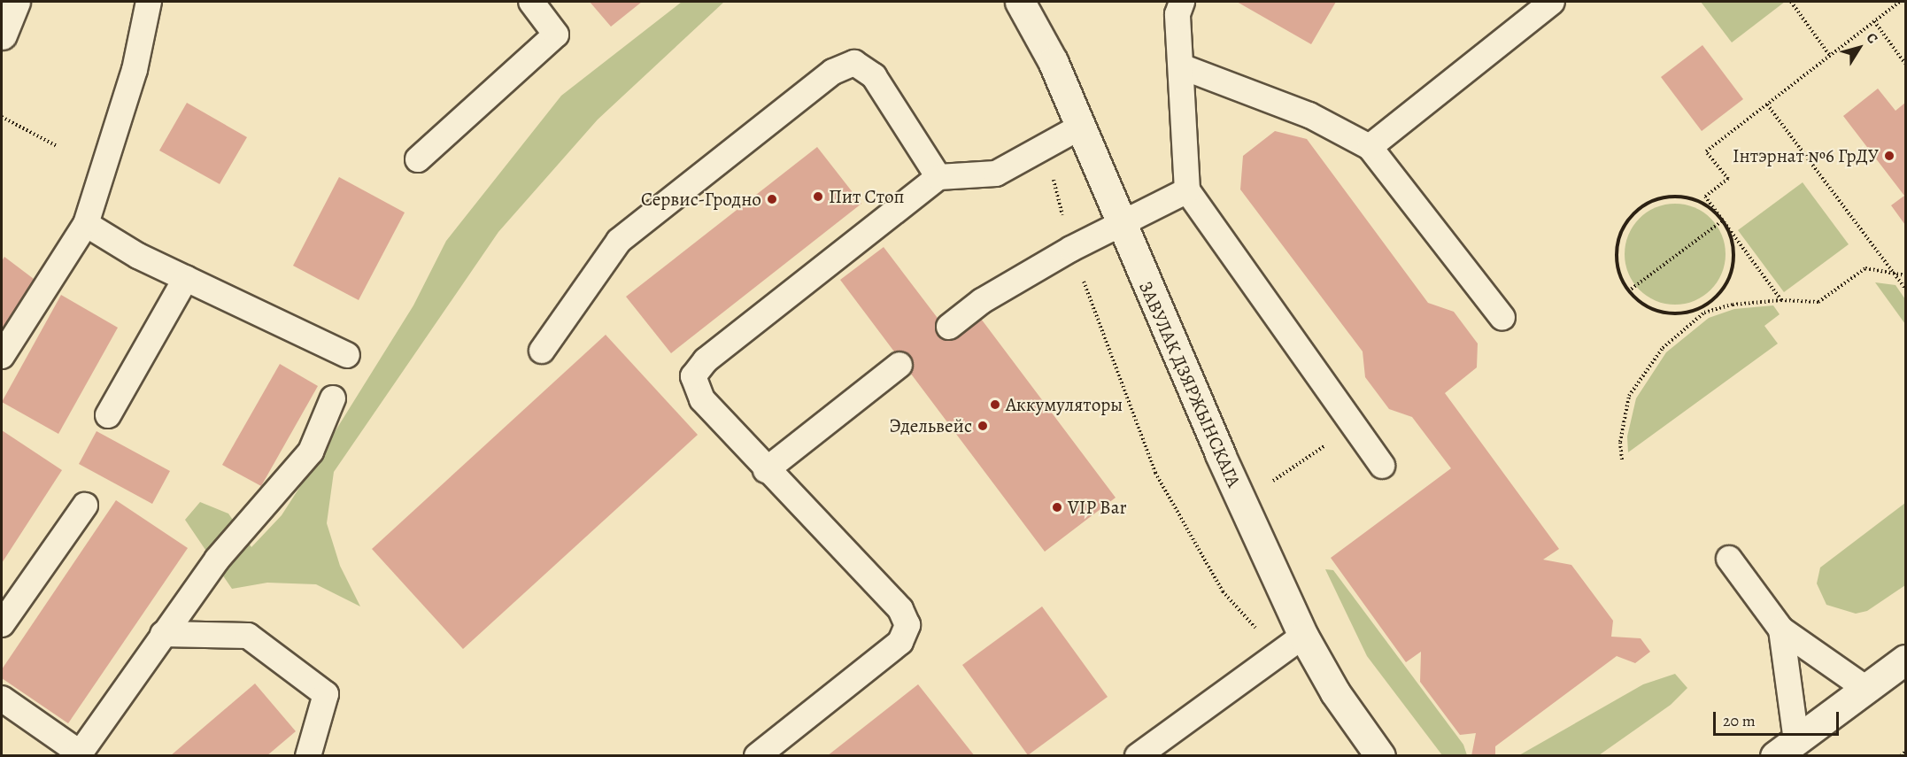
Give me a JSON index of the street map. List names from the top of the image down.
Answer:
{
  "streets": {
    "street": ["ЗАВУЛАК ДЗЯРЖЫНСКАГА"]
  },
  "places": [
    "Інтэрнат №6 ГрДУ",
    "Пит Стоп",
    "Сервис-Гродно",
    "Аккумуляторы",
    "Эдельвейс",
    "VIP Bar"
  ],
  "scale_bar": "20 m",
  "north": "top right"
}
